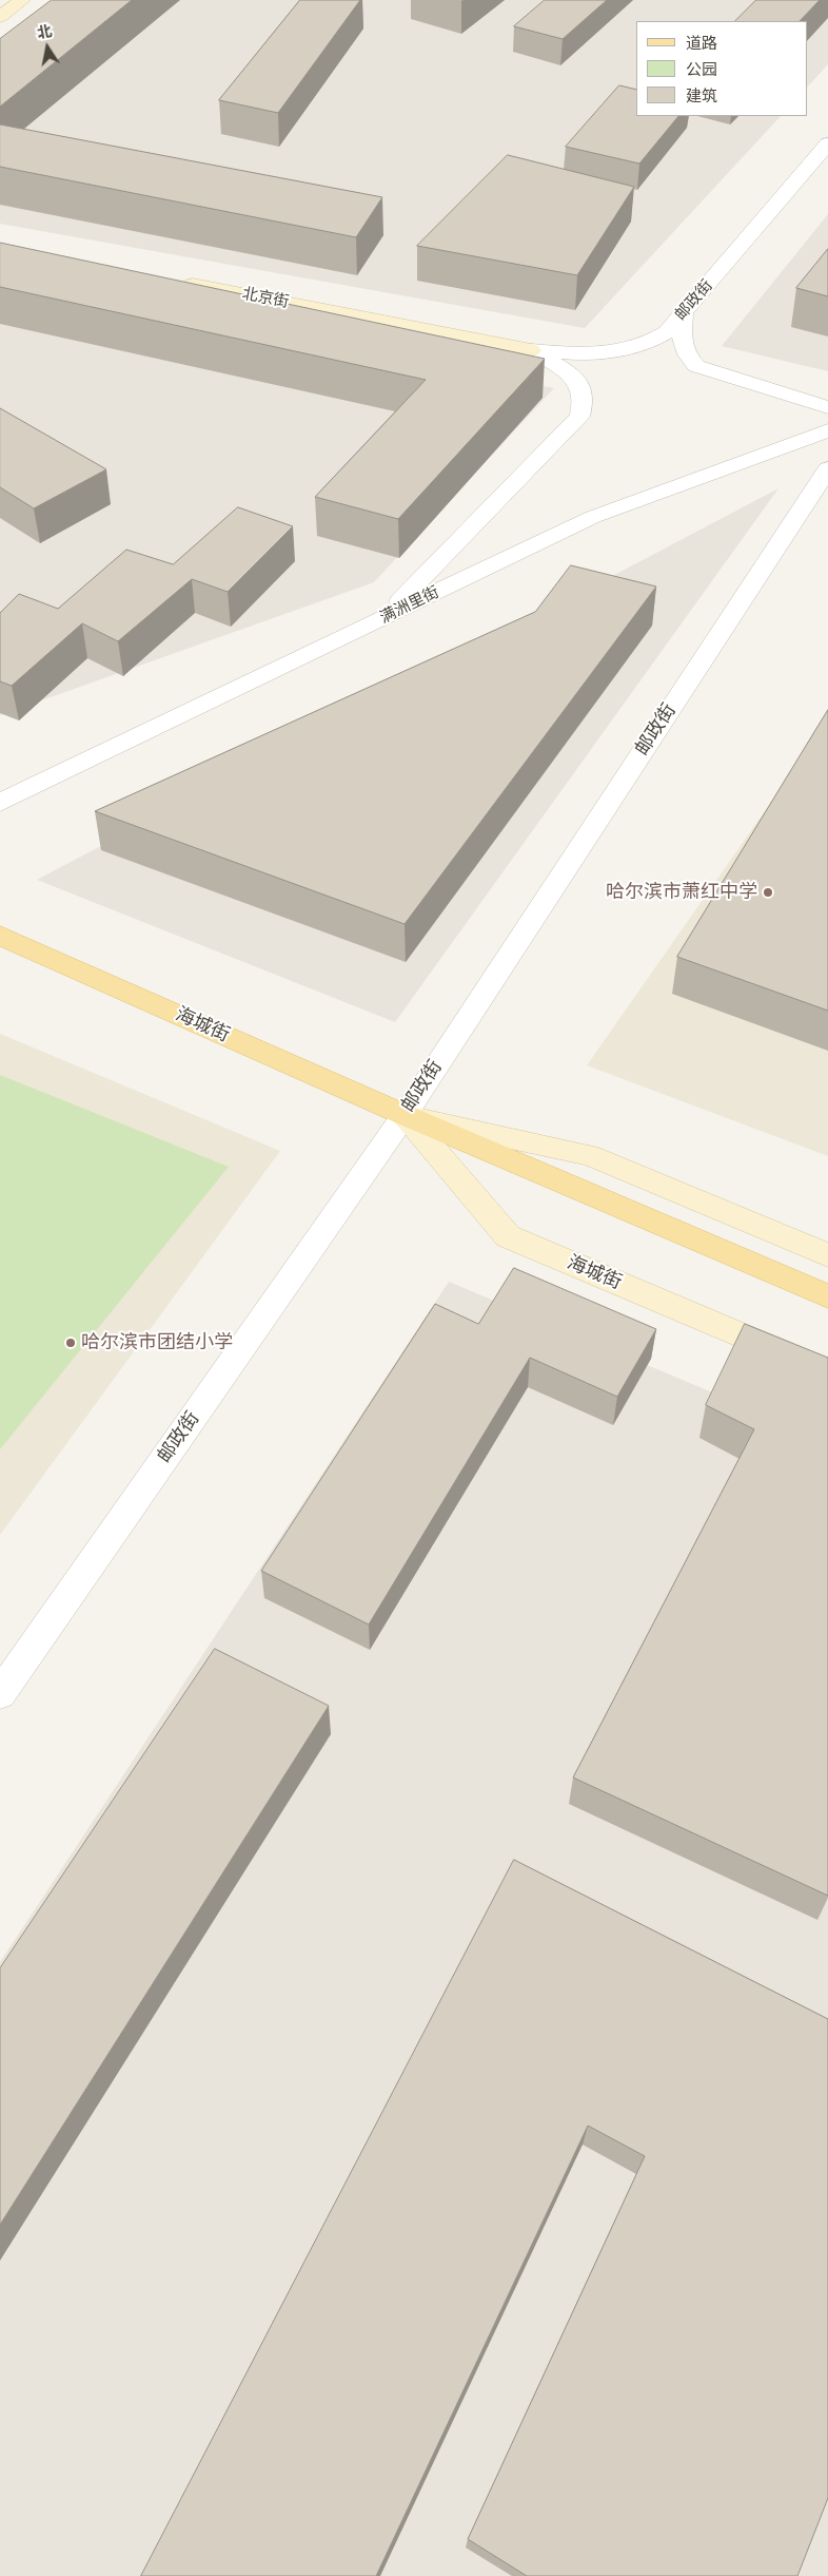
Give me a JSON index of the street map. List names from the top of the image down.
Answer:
{
  "streets": {
    "main road": ["北京街", "海城街"],
    "street": ["邮政街", "满洲里街"]
  },
  "crossings": [
    ["北京街", "邮政街"],
    ["邮政街", "海城街"]
  ],
  "places": ["哈尔滨市萧红中学", "哈尔滨市团结小学"],
  "legend": ["道路", "公园", "建筑"],
  "north": "top"
}
